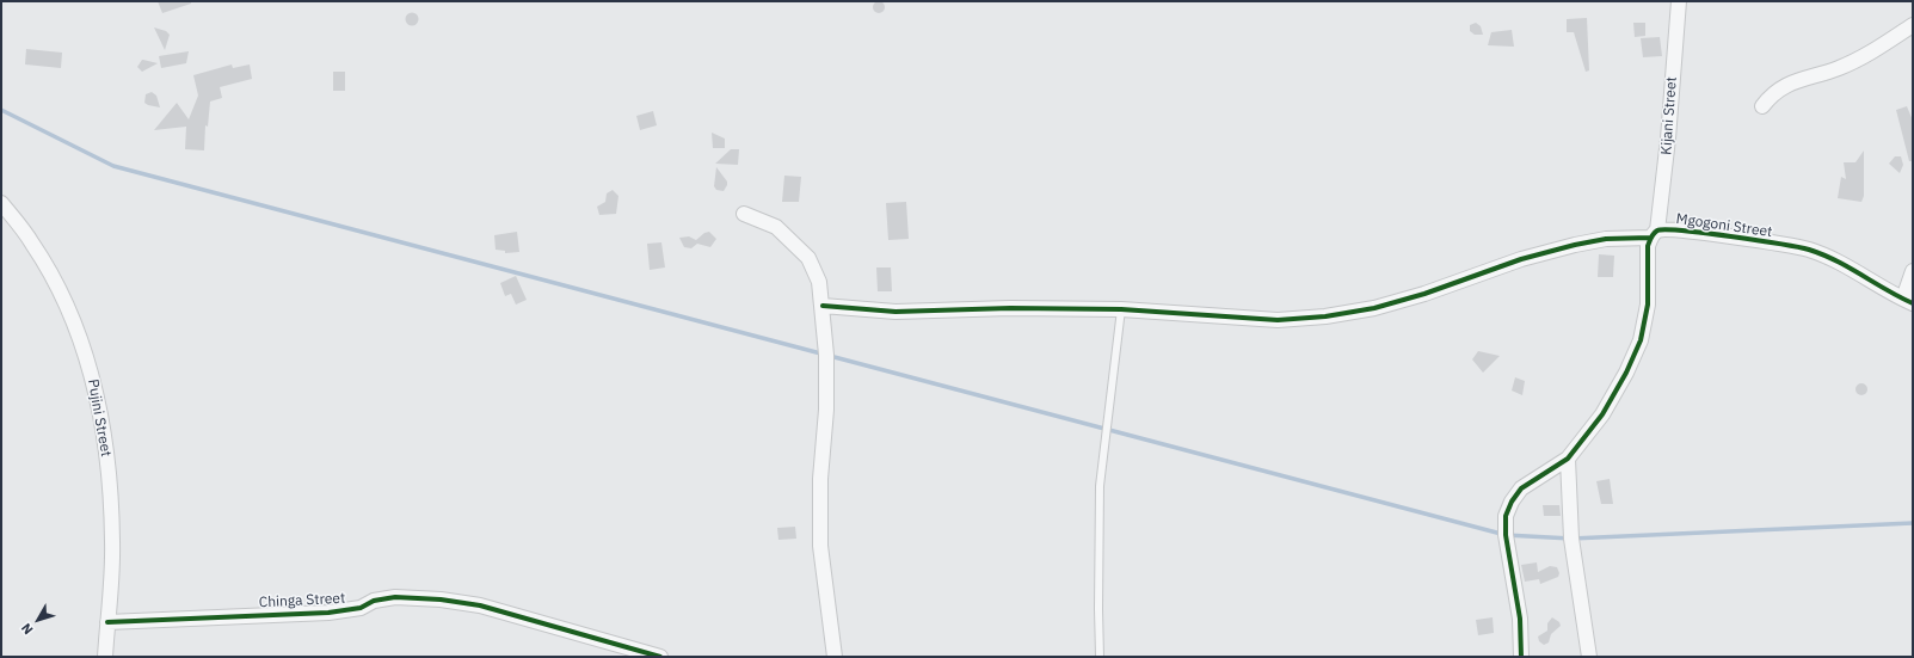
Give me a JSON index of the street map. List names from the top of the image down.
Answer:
{
  "streets": {
    "street": [
      "Kijani Street",
      "Mgogoni Street",
      "Pujini Street",
      "Chinga Street"
    ]
  },
  "crossings": [
    ["Kijani Street", "Mgogoni Street"],
    ["Pujini Street", "Chinga Street"]
  ],
  "north": "bottom left"
}
